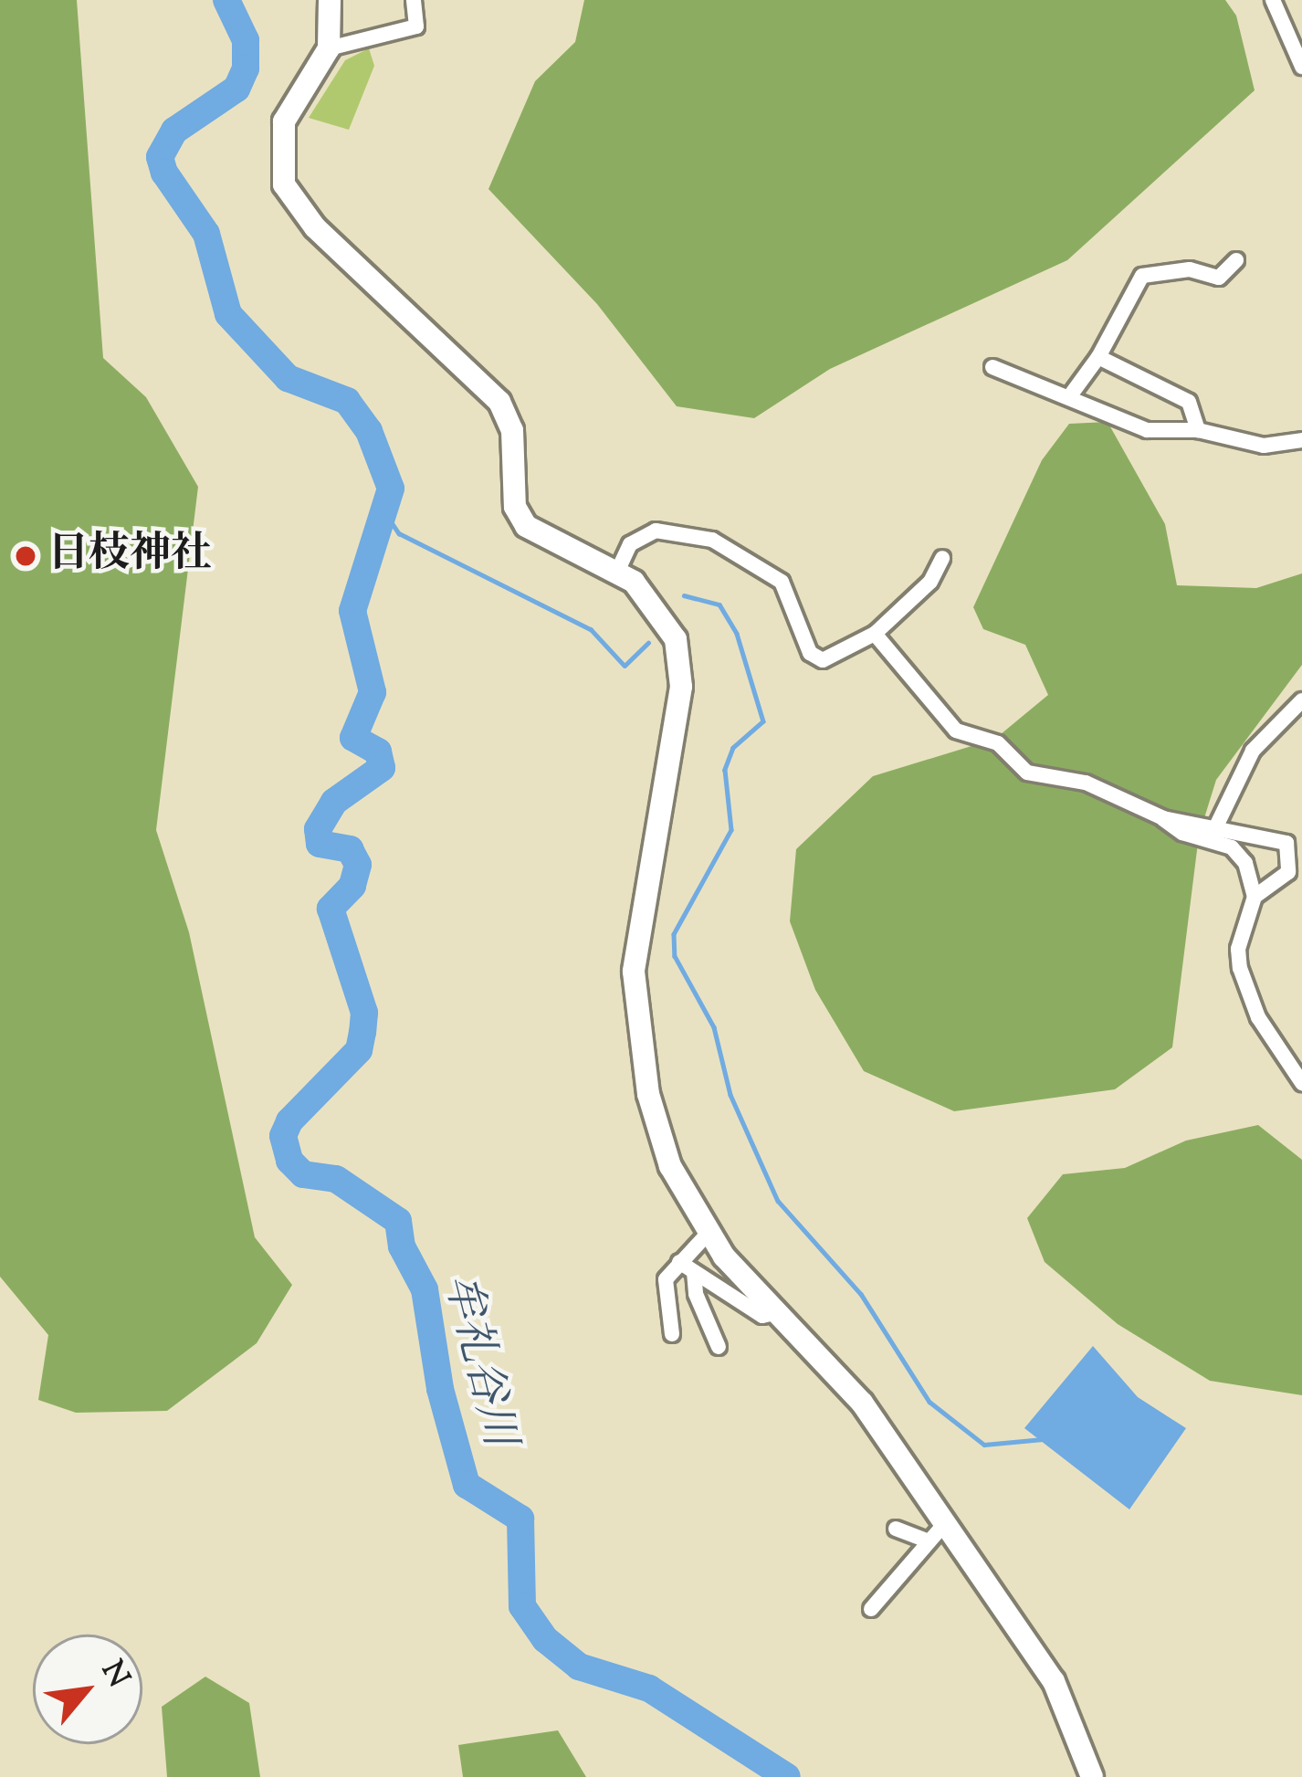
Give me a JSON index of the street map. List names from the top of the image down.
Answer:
{
  "water": ["牟礼谷川"],
  "places": ["日枝神社"],
  "north": "top right"
}
